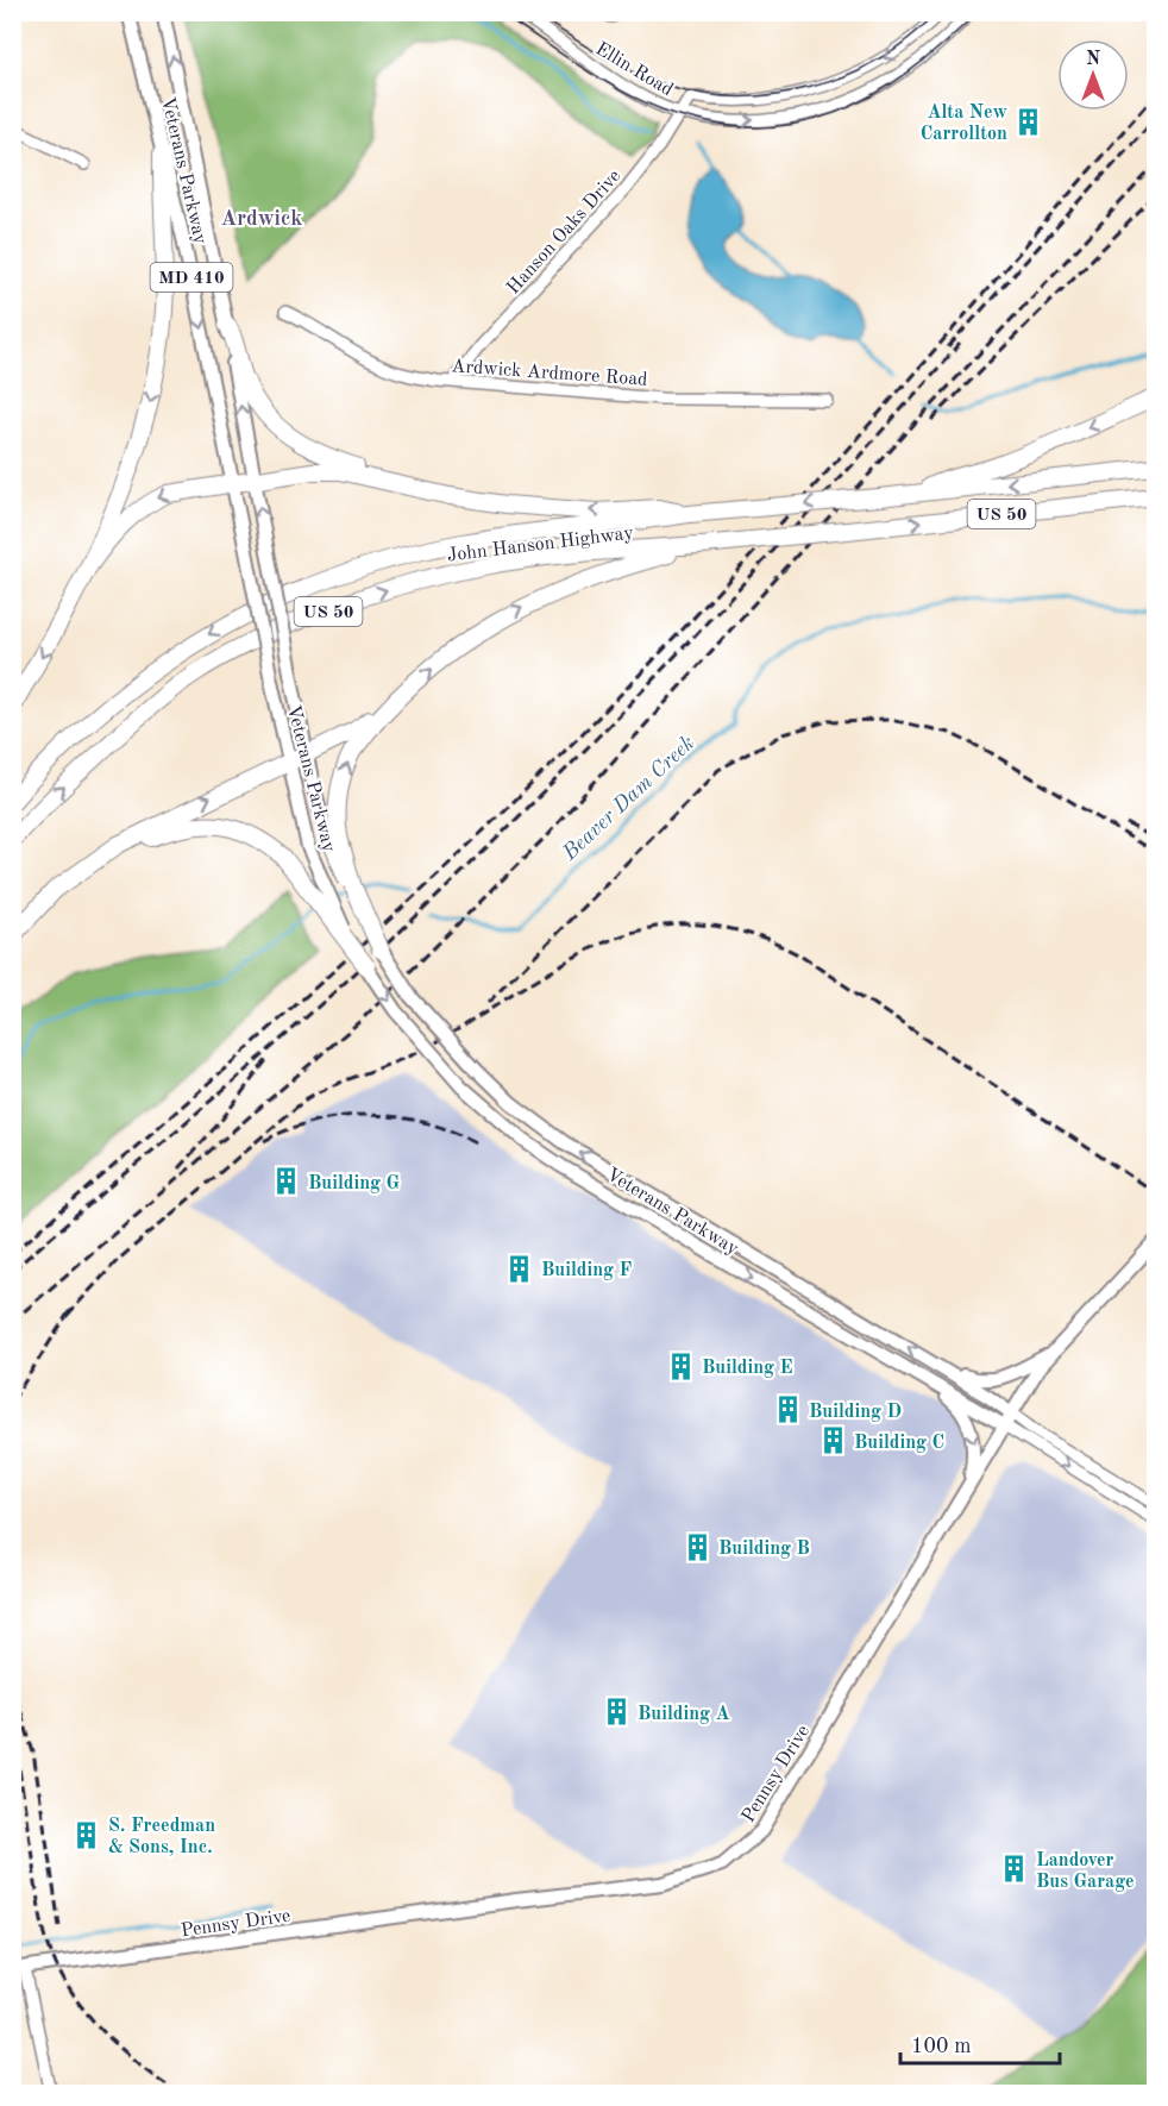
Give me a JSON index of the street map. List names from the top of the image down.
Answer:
{
  "streets": {
    "highway": ["US 50", "John Hanson Highway"],
    "main road": ["Veterans Parkway", "MD 410", "Pennsy Drive"],
    "street": ["Ellin Road", "Hanson Oaks Drive", "Ardwick Ardmore Road"]
  },
  "crossings": [
    ["Ellin Road", "Hanson Oaks Drive"],
    ["Veterans Parkway", "Pennsy Drive"],
    ["Hanson Oaks Drive", "Ardwick Ardmore Road"]
  ],
  "districts": ["Ardwick"],
  "water": ["Beaver Dam Creek"],
  "places": {
    "building": [
      "Alta New Carrollton",
      "Building G",
      "Building F",
      "Building E",
      "Building D",
      "Building C",
      "Building B",
      "Building A",
      "S. Freedman & Sons, Inc.",
      "Landover Bus Garage"
    ]
  },
  "scale_bar": "100 m",
  "north": "top"
}
